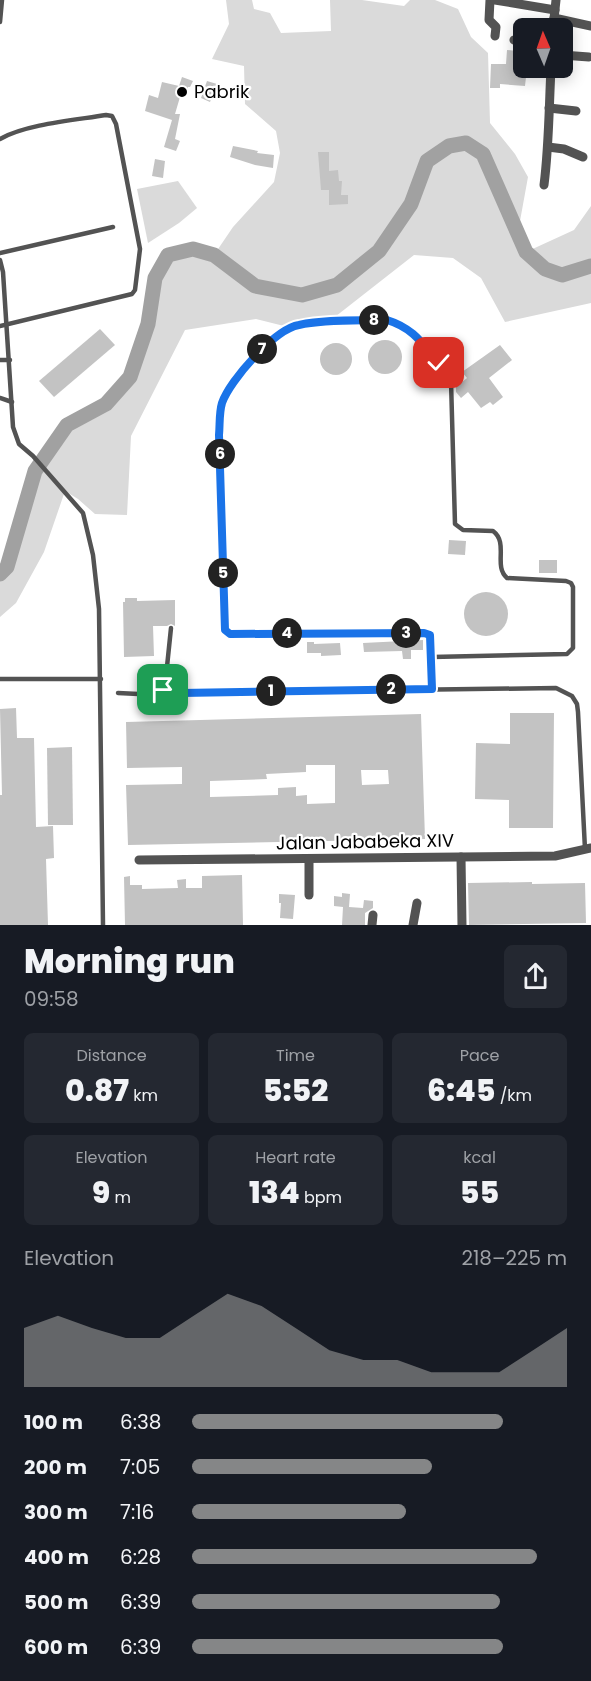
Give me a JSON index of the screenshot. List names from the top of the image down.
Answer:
{
  "streets": {
    "street": ["Jalan Jababeka XIV"]
  },
  "places": ["Pabrik"],
  "north": "top",
  "page": {
    "pins": [
      "8",
      "7",
      "6",
      "5",
      "3",
      "4",
      "2",
      "1"
    ],
    "heading": ["Morning run", "09:58"],
    "stats": [
      ["Distance", "0.87 km"],
      ["Time", "5:52"],
      ["Pace", "6:45 /km"],
      ["Elevation", "9 m"],
      ["Heart rate", "134 bpm"],
      ["kcal", "55"]
    ],
    "chart": ["Elevation", "218–225 m"],
    "list": [
      {
        "name": "100 m",
        "note": "6:38"
      },
      {
        "name": "200 m",
        "note": "7:05"
      },
      {
        "name": "300 m",
        "note": "7:16"
      },
      {
        "name": "400 m",
        "note": "6:28"
      },
      {
        "name": "500 m",
        "note": "6:39"
      },
      {
        "name": "600 m",
        "note": "6:39"
      }
    ]
  }
}
